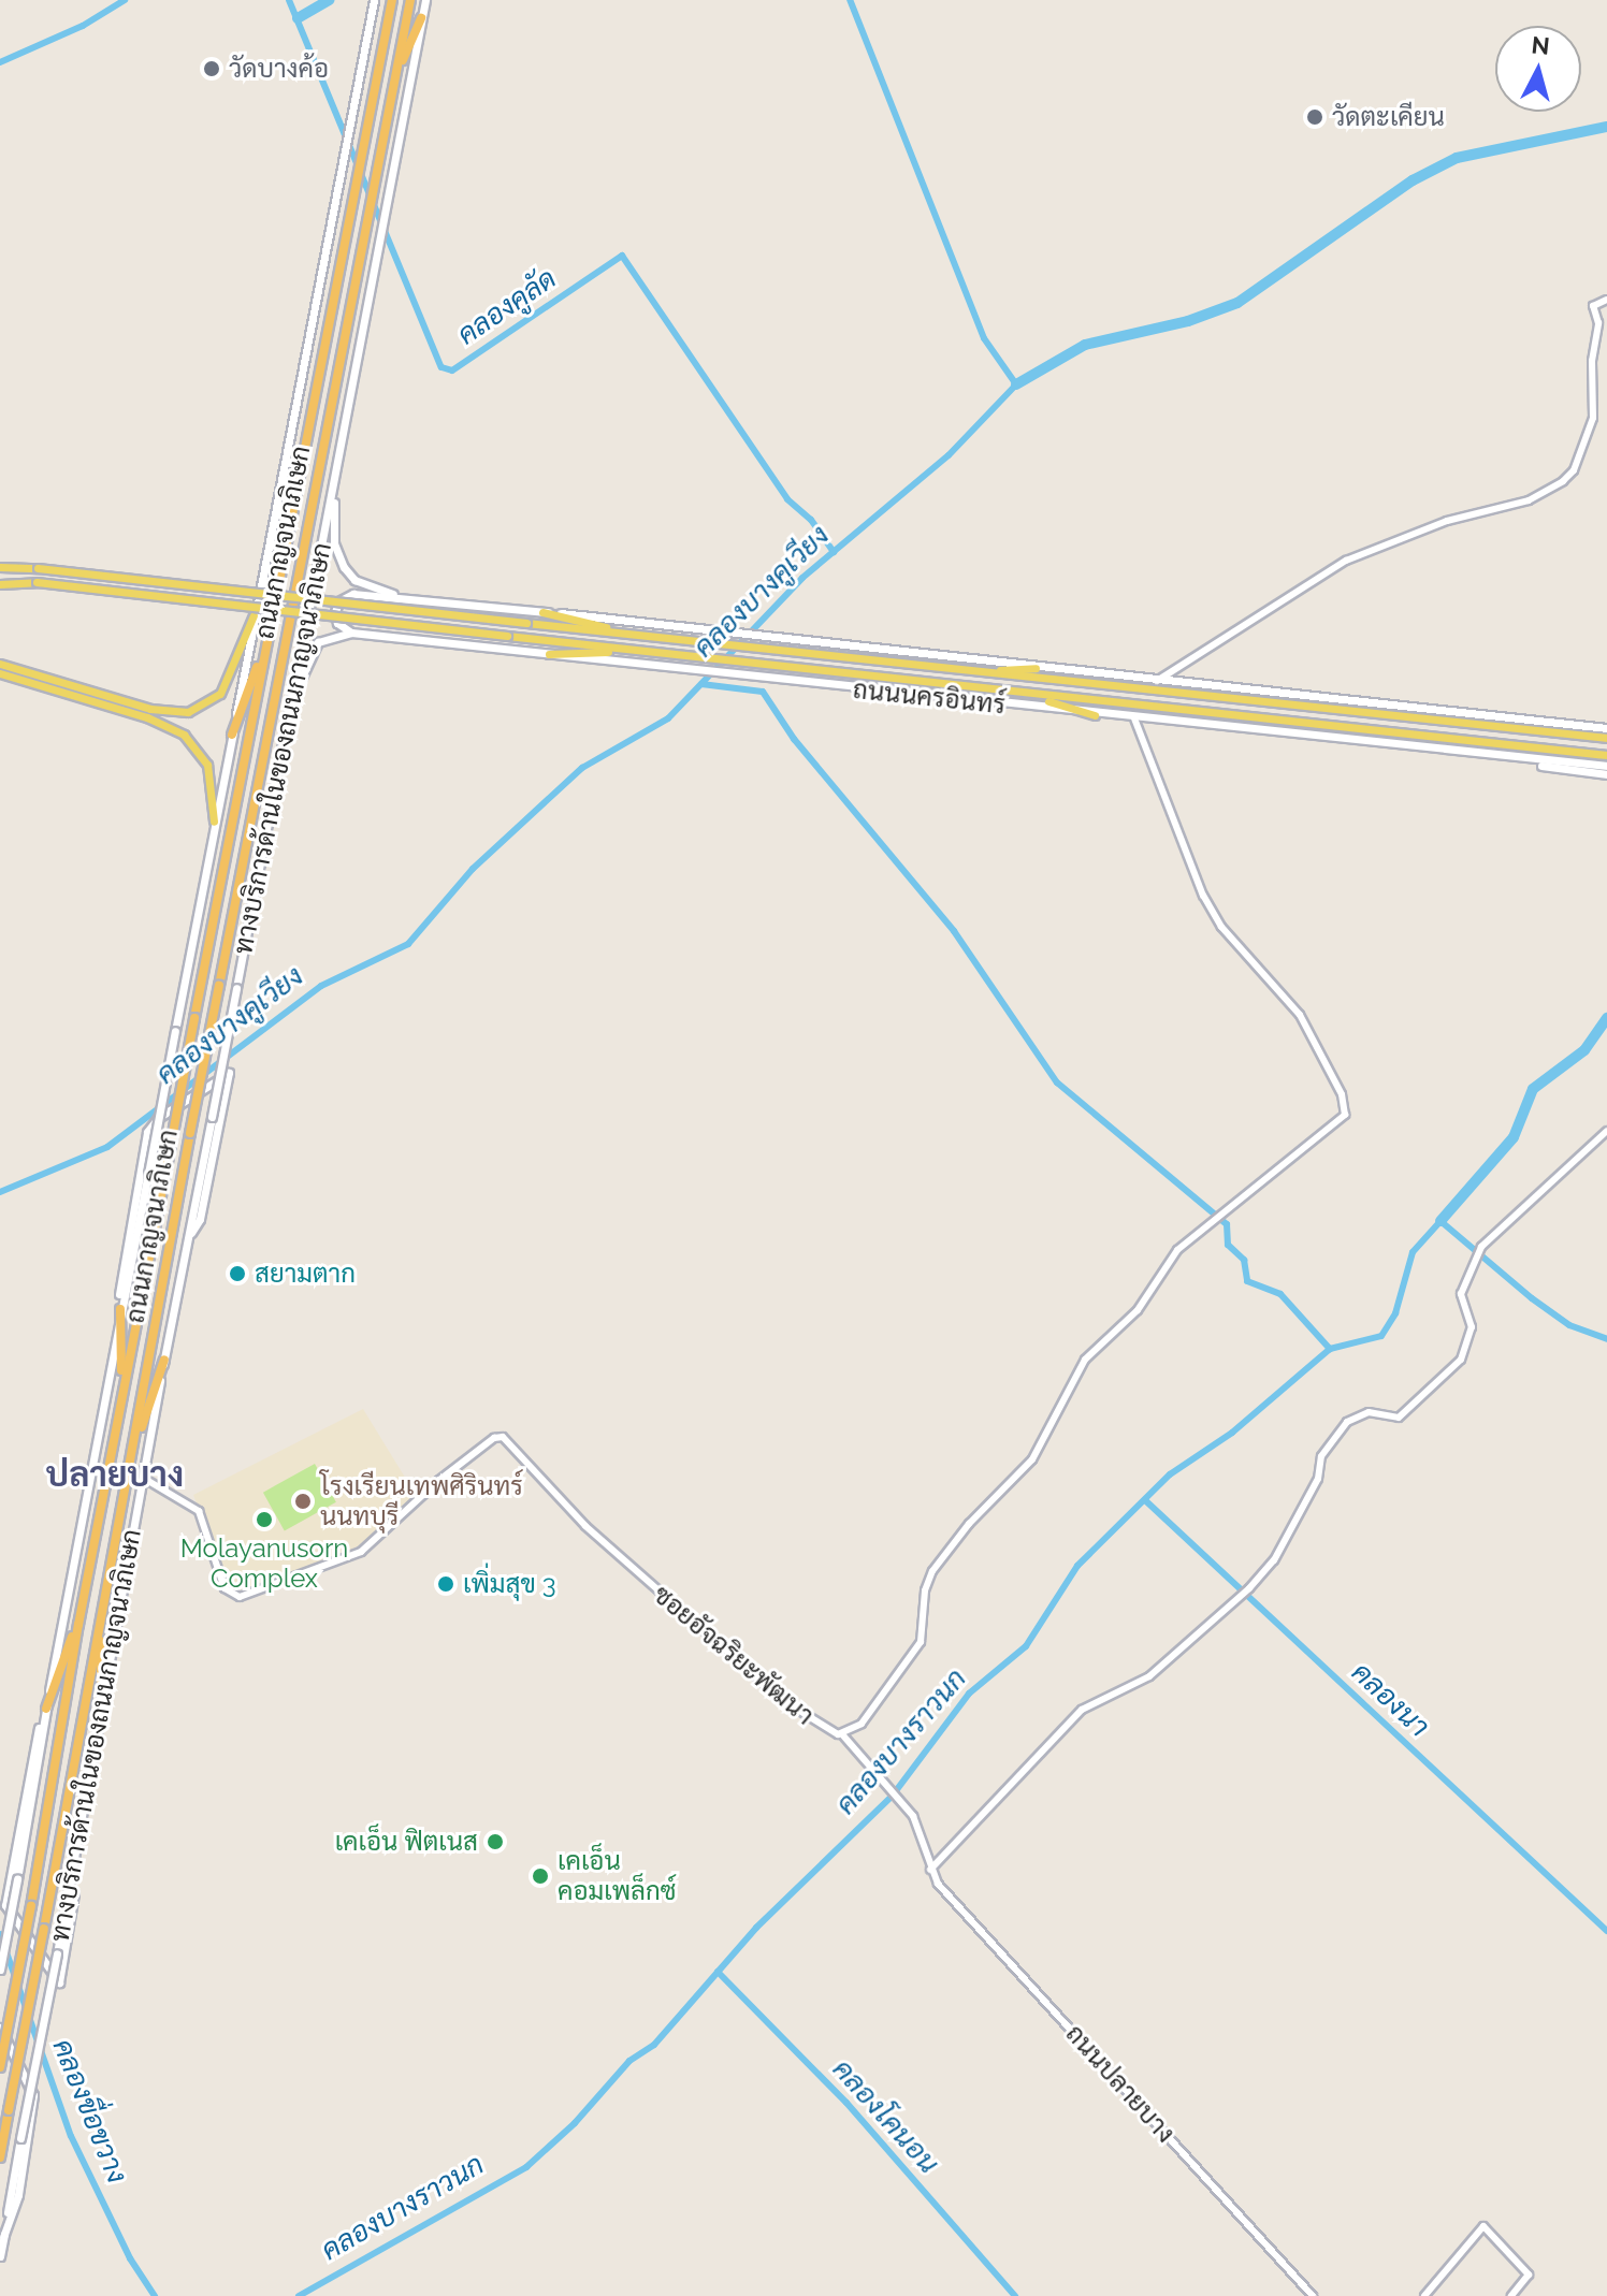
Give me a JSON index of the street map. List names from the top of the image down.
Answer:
{
  "streets": {
    "highway": ["ถนนกาญจนาภิเษก"],
    "main road": ["ถนนนครอินทร์", "ทางบริการด้านในของถนนกาญจนาภิเษก"],
    "street": ["ซอยอัจฉริยะพัฒนา", "ถนนปลายบาง"]
  },
  "crossings": [
    ["ถนนนครอินทร์", "ซอยอัจฉริยะพัฒนา"],
    ["ทางบริการด้านในของถนนกาญจนาภิเษก", "ซอยอัจฉริยะพัฒนา"],
    ["ซอยอัจฉริยะพัฒนา", "ถนนปลายบาง"]
  ],
  "districts": ["ปลายบาง"],
  "water": [
    "คลองคูลัด",
    "คลองบางคูเวียง",
    "คลองนา",
    "คลองบางราวนก",
    "คลองขื่อขวาง",
    "คลองโคนอน"
  ],
  "places": [
    "วัดบางค้อ",
    "วัดตะเคียน",
    "สยามตาก",
    "โรงเรียนเทพศิรินทร์ นนทบุรี",
    "Molayanusorn Complex",
    "เพิ่มสุข 3",
    "เคเอ็น ฟิตเนส",
    "เคเอ็น คอมเพล็กซ์"
  ],
  "north": "top"
}
